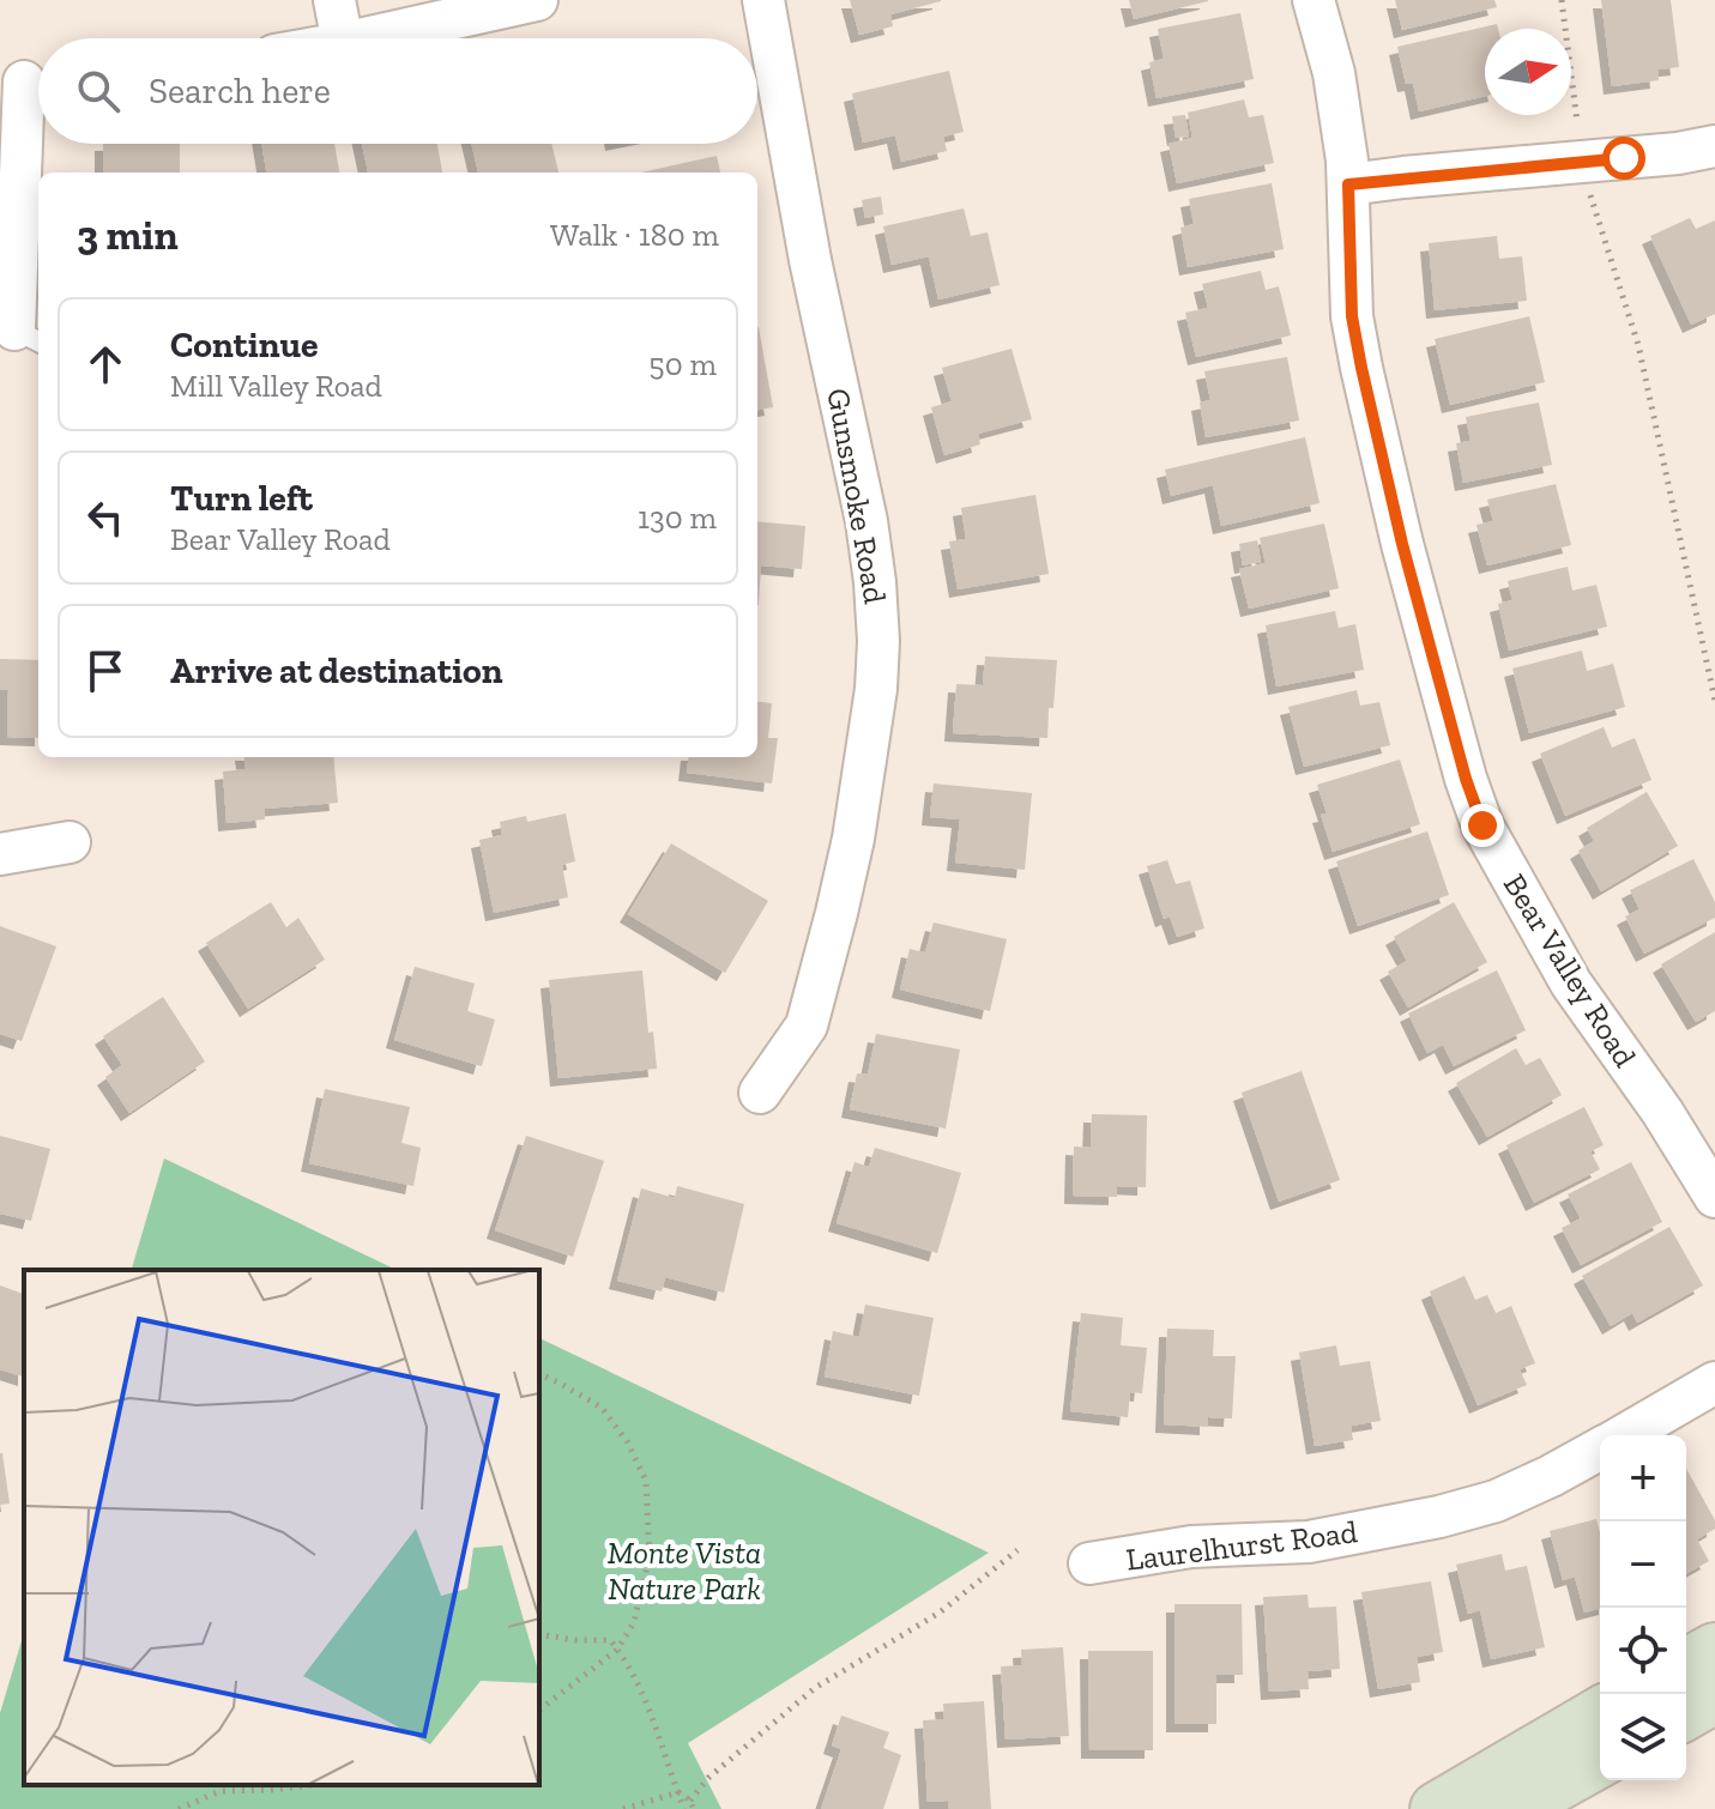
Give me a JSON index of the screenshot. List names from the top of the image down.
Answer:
{
  "streets": {
    "street": ["Gunsmoke Road", "Bear Valley Road", "Laurelhurst Road"]
  },
  "parks": ["Monte Vista Nature Park"],
  "north": "right",
  "page": {
    "search": "Search here",
    "heading": ["3 min", "Walk · 180 m"],
    "list": [
      ["Continue", "Mill Valley Road", "50 m"],
      ["Turn left", "Bear Valley Road", "130 m"],
      "Arrive at destination"
    ],
    "map_buttons": ["+", "−"]
  }
}
